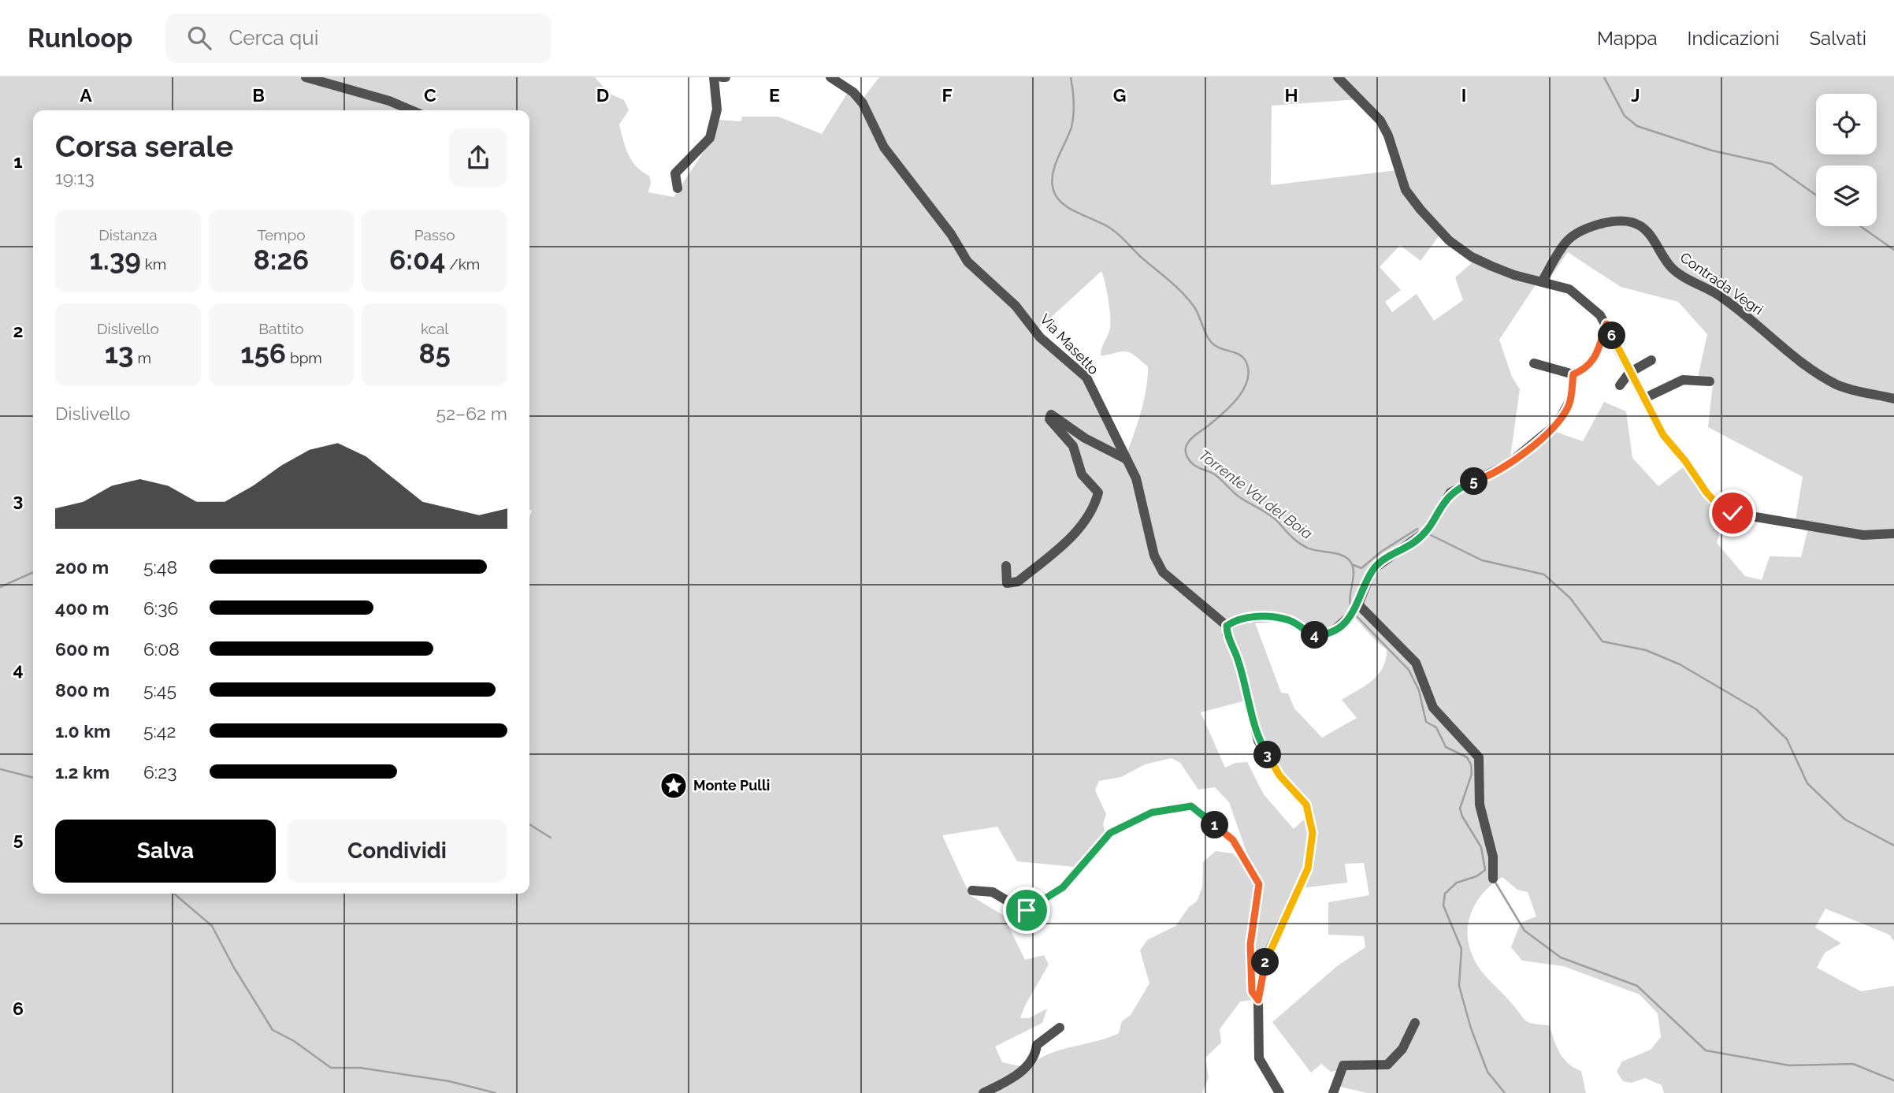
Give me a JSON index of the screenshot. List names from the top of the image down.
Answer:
{
  "streets": {
    "street": ["Contrada Vegri", "Via Masetto"]
  },
  "water": ["Torrente Val del Boia"],
  "places": {
    "place": ["Monte Pulli"]
  },
  "page": {
    "header": "Runloop",
    "search": "Cerca qui",
    "nav": ["Mappa", "Indicazioni", "Salvati"],
    "heading": ["Corsa serale", "19:13"],
    "stats": [
      ["Distanza", "1.39 km"],
      ["Tempo", "8:26"],
      ["Passo", "6:04 /km"],
      ["Dislivello", "13 m"],
      ["Battito", "156 bpm"],
      ["kcal", "85"]
    ],
    "pins": [
      "6",
      "5",
      "4",
      "3",
      "1",
      "2"
    ],
    "chart": ["Dislivello", "52–62 m"],
    "list": [
      {
        "name": "200 m",
        "note": "5:48"
      },
      {
        "name": "400 m",
        "note": "6:36"
      },
      {
        "name": "600 m",
        "note": "6:08"
      },
      {
        "name": "800 m",
        "note": "5:45"
      },
      {
        "name": "1.0 km",
        "note": "5:42"
      },
      {
        "name": "1.2 km",
        "note": "6:23"
      }
    ],
    "buttons": ["Salva", "Condividi"]
  },
  "grid": {
    "columns": [
      "A",
      "B",
      "C",
      "D",
      "E",
      "F",
      "G",
      "H",
      "I",
      "J"
    ],
    "rows": [
      "1",
      "2",
      "3",
      "4",
      "5",
      "6"
    ]
  }
}
